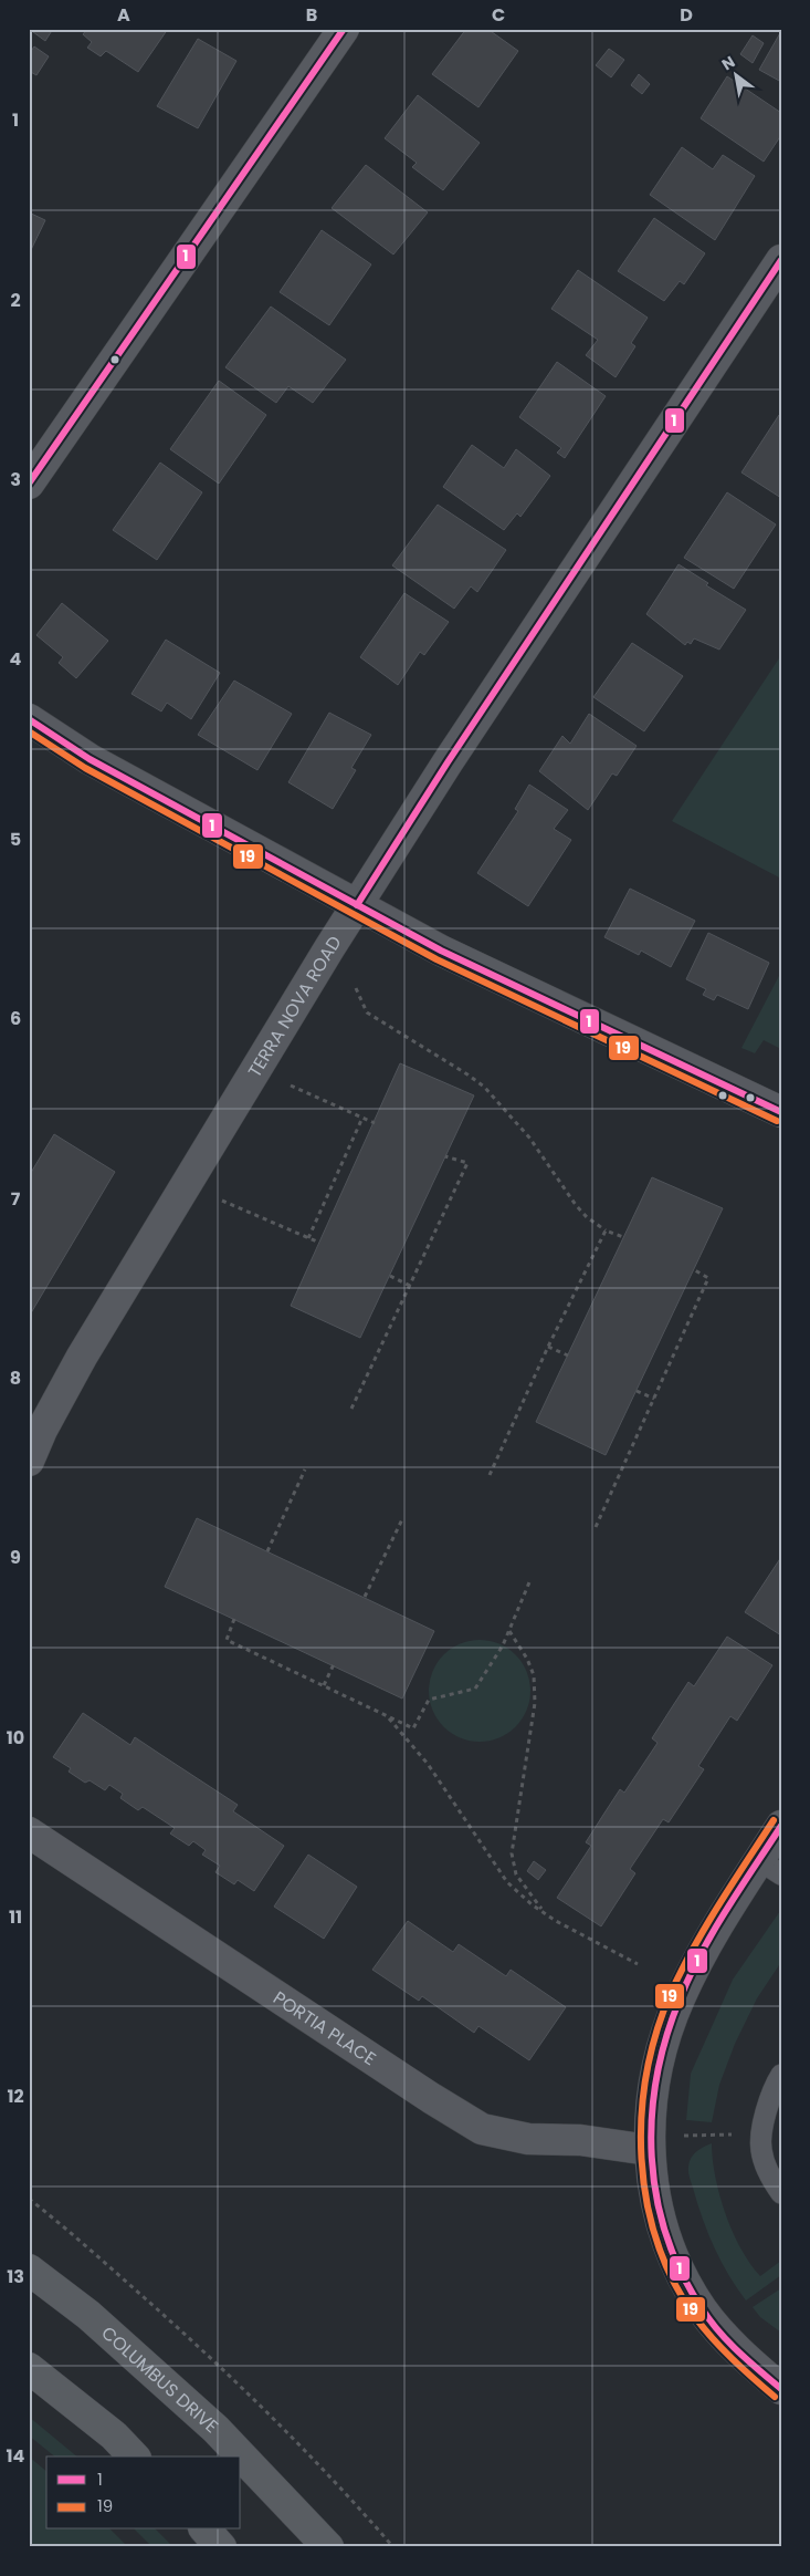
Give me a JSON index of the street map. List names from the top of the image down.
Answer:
{
  "streets": {
    "main road": ["COLUMBUS DRIVE"],
    "street": ["TERRA NOVA ROAD", "PORTIA PLACE"]
  },
  "lines": ["transit line 1", "transit line 19"],
  "legend": ["1", "19"],
  "north": "top left",
  "grid": {
    "columns": [
      "A",
      "B",
      "C",
      "D"
    ],
    "rows": [
      "1",
      "2",
      "3",
      "4",
      "5",
      "6",
      "7",
      "8",
      "9",
      "10",
      "11",
      "12",
      "13",
      "14"
    ]
  }
}
